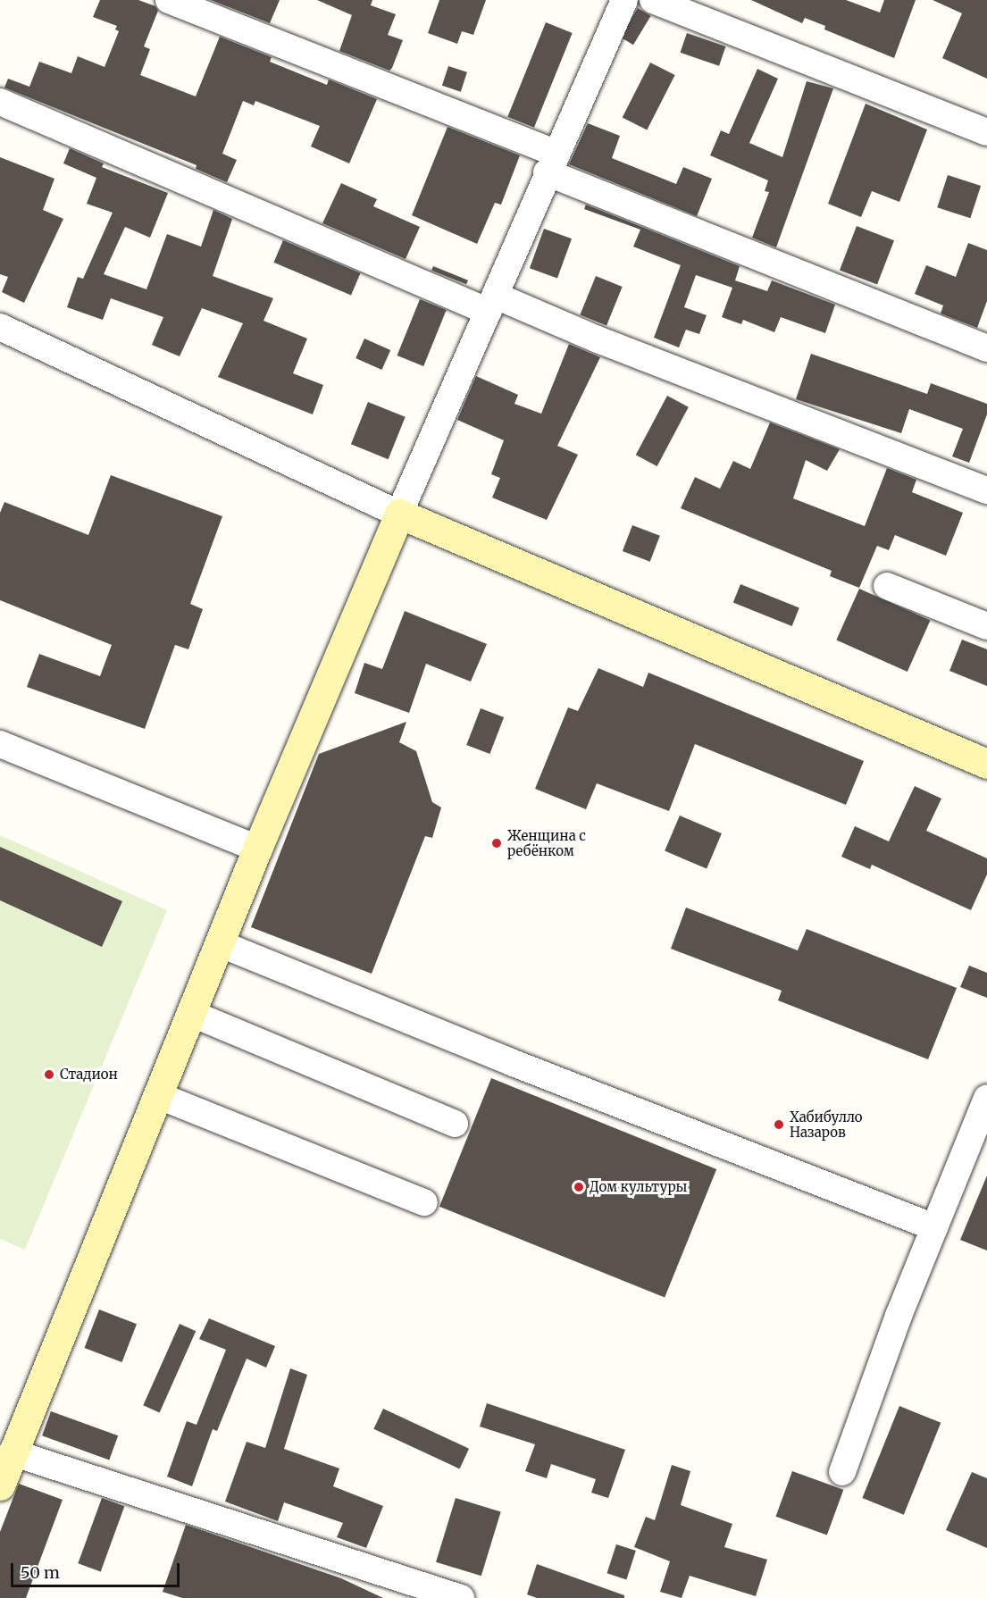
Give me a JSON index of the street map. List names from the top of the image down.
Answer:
{
  "places": [
    "Женщина с ребёнком",
    "Стадион",
    "Хабибулло Назаров",
    "Дом культуры"
  ],
  "scale_bar": "50 m"
}
